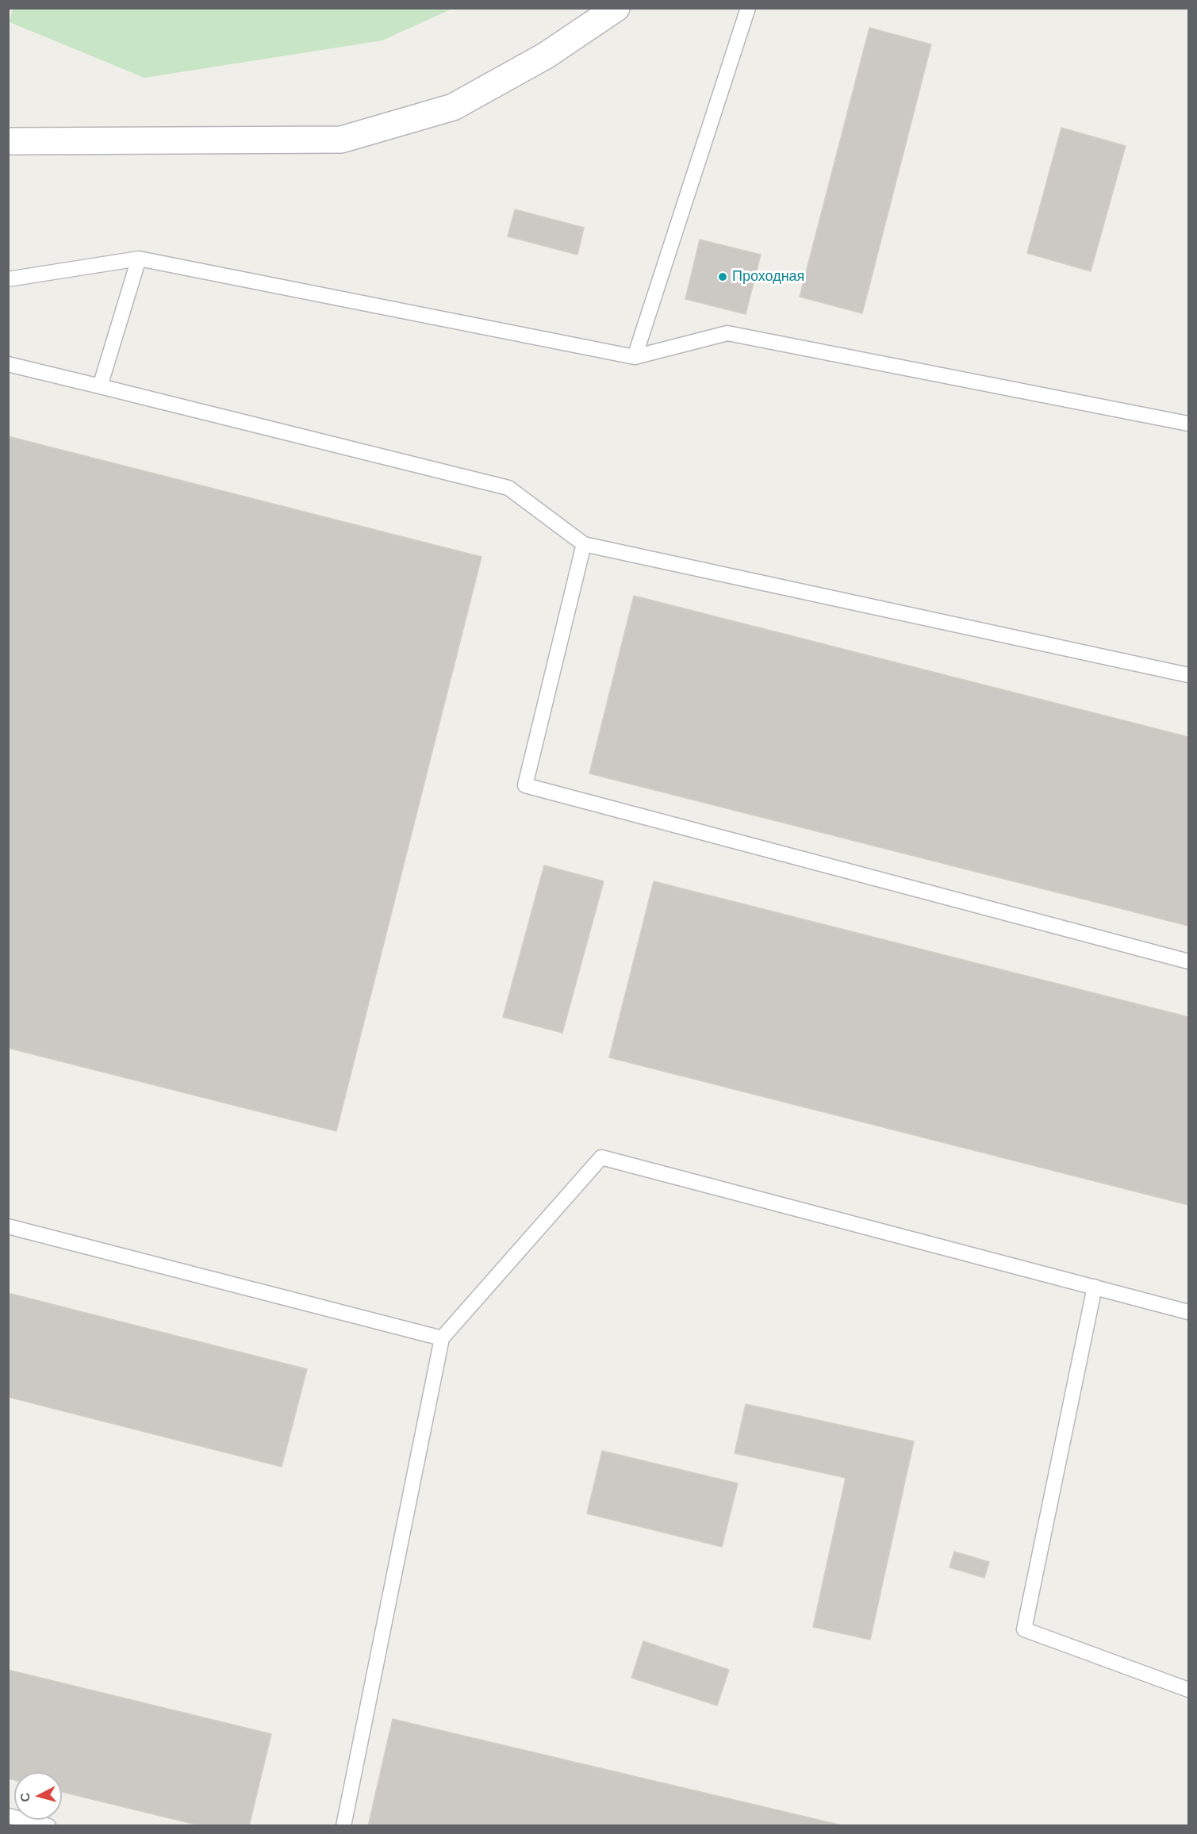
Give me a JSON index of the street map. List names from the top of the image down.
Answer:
{
  "places": ["Проходная"],
  "north": "left"
}
